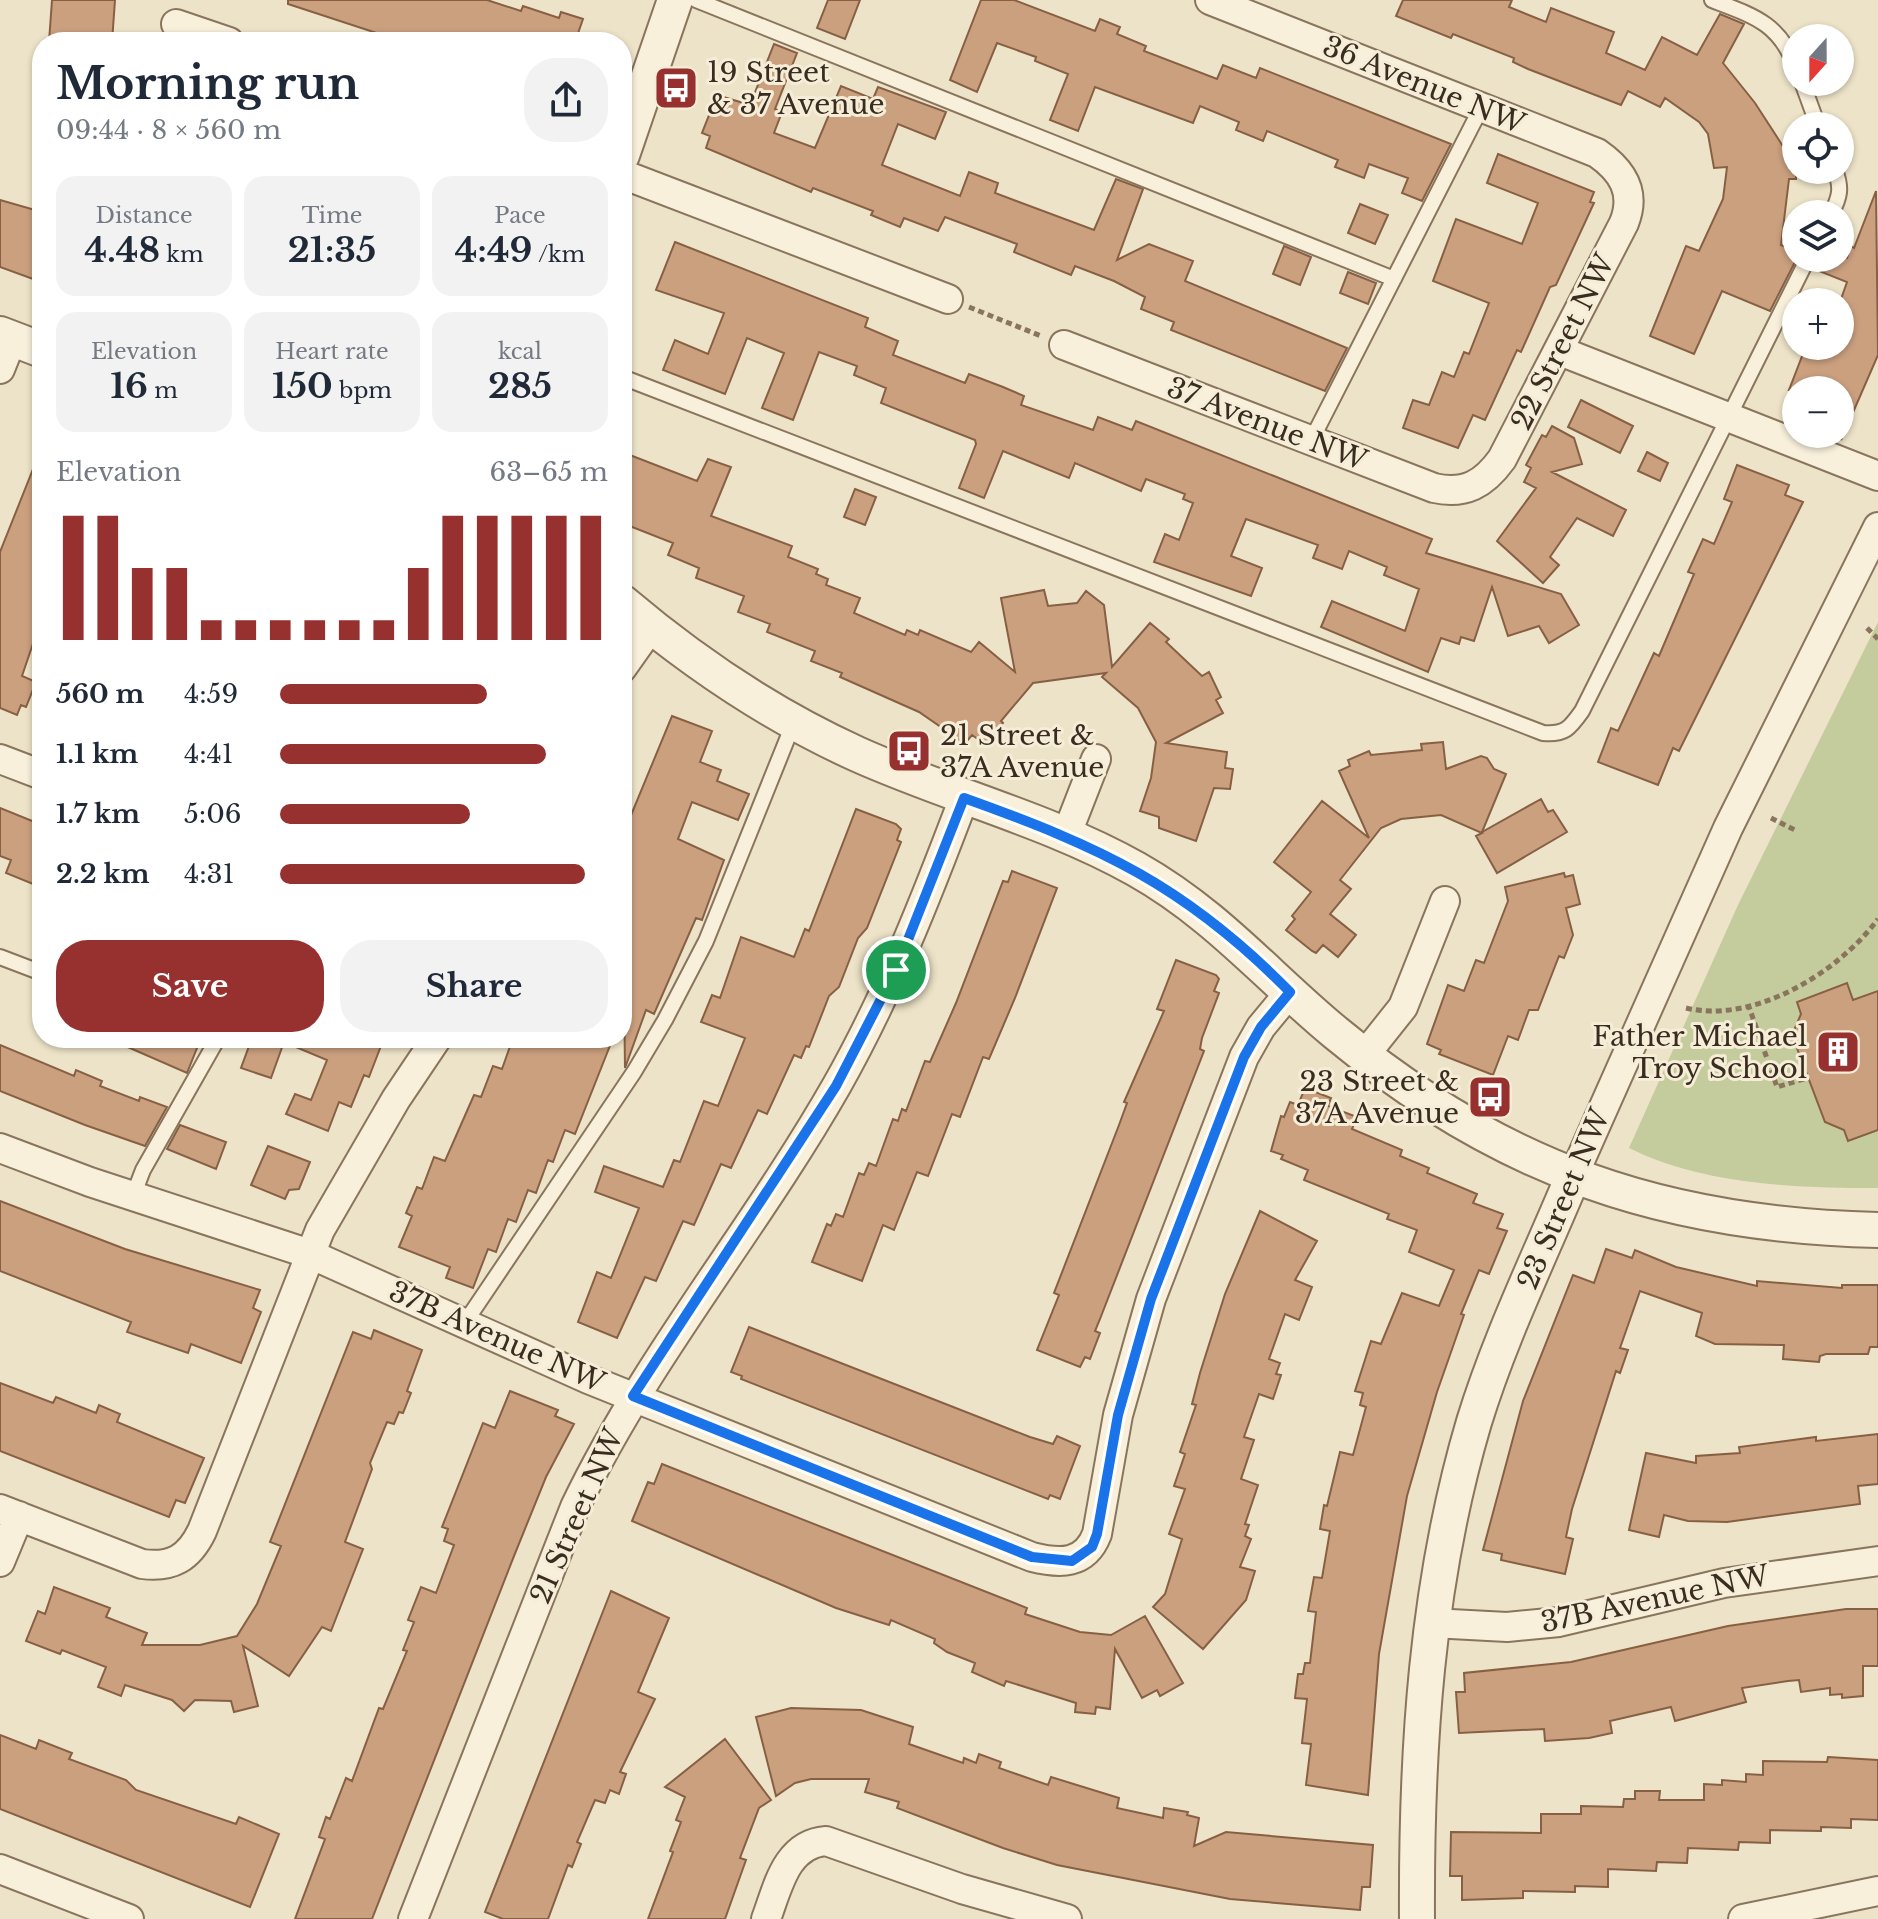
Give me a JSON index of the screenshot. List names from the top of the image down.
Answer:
{
  "streets": {
    "street": [
      "36 Avenue NW",
      "22 Street NW",
      "37 Avenue NW",
      "23 Street NW",
      "37B Avenue NW",
      "21 Street NW"
    ]
  },
  "crossings": [
    ["36 Avenue NW", "22 Street NW"],
    ["22 Street NW", "37 Avenue NW"],
    ["23 Street NW", "37B Avenue NW"],
    ["37B Avenue NW", "21 Street NW"]
  ],
  "places": {
    "bus stop": ["19 Street & 37 Avenue", "21 Street & 37A Avenue", "23 Street & 37A Avenue"],
    "building": ["Father Michael Troy School"]
  },
  "north": "bottom",
  "page": {
    "map_buttons": ["+", "−"],
    "heading": ["Morning run", "09:44 · 8 × 560 m"],
    "stats": [
      ["Distance", "4.48 km"],
      ["Time", "21:35"],
      ["Pace", "4:49 /km"],
      ["Elevation", "16 m"],
      ["Heart rate", "150 bpm"],
      ["kcal", "285"]
    ],
    "chart": ["Elevation", "63–65 m"],
    "list": [
      {
        "name": "560 m",
        "note": "4:59"
      },
      {
        "name": "1.1 km",
        "note": "4:41"
      },
      {
        "name": "1.7 km",
        "note": "5:06"
      },
      {
        "name": "2.2 km",
        "note": "4:31"
      }
    ],
    "buttons": ["Save", "Share"]
  }
}
